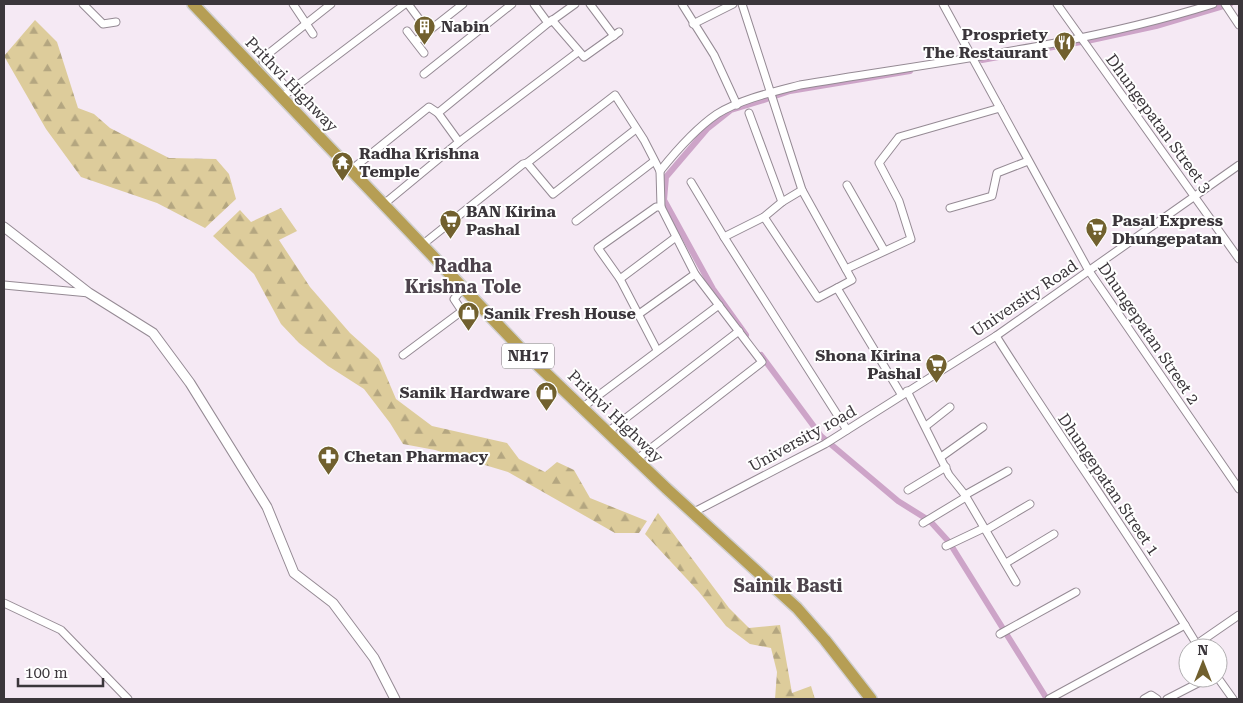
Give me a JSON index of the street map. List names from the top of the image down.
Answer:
{
  "streets": {
    "highway": ["Prithvi Highway", "NH17"],
    "street": [
      "Dhungepatan Street 3",
      "University Road",
      "Dhungepatan Street 2",
      "University road",
      "Dhungepatan Street 1"
    ]
  },
  "crossings": [
    ["Prithvi Highway", "University road"],
    ["Dhungepatan Street 3", "University Road"],
    ["University Road", "Dhungepatan Street 2"],
    ["University Road", "University road"],
    ["University Road", "Dhungepatan Street 1"]
  ],
  "districts": ["Radha Krishna Tole", "Sainik Basti"],
  "places": {
    "building": ["Nabin"],
    "restaurant": ["Prospriety The Restaurant"],
    "temple": ["Radha Krishna Temple"],
    "supermarket": ["BAN Kirina Pashal", "Pasal Express Dhungepatan", "Shona Kirina Pashal"],
    "shop": ["Sanik Fresh House", "Sanik Hardware"],
    "pharmacy": ["Chetan Pharmacy"]
  },
  "scale_bar": "100 m",
  "north": "top"
}
